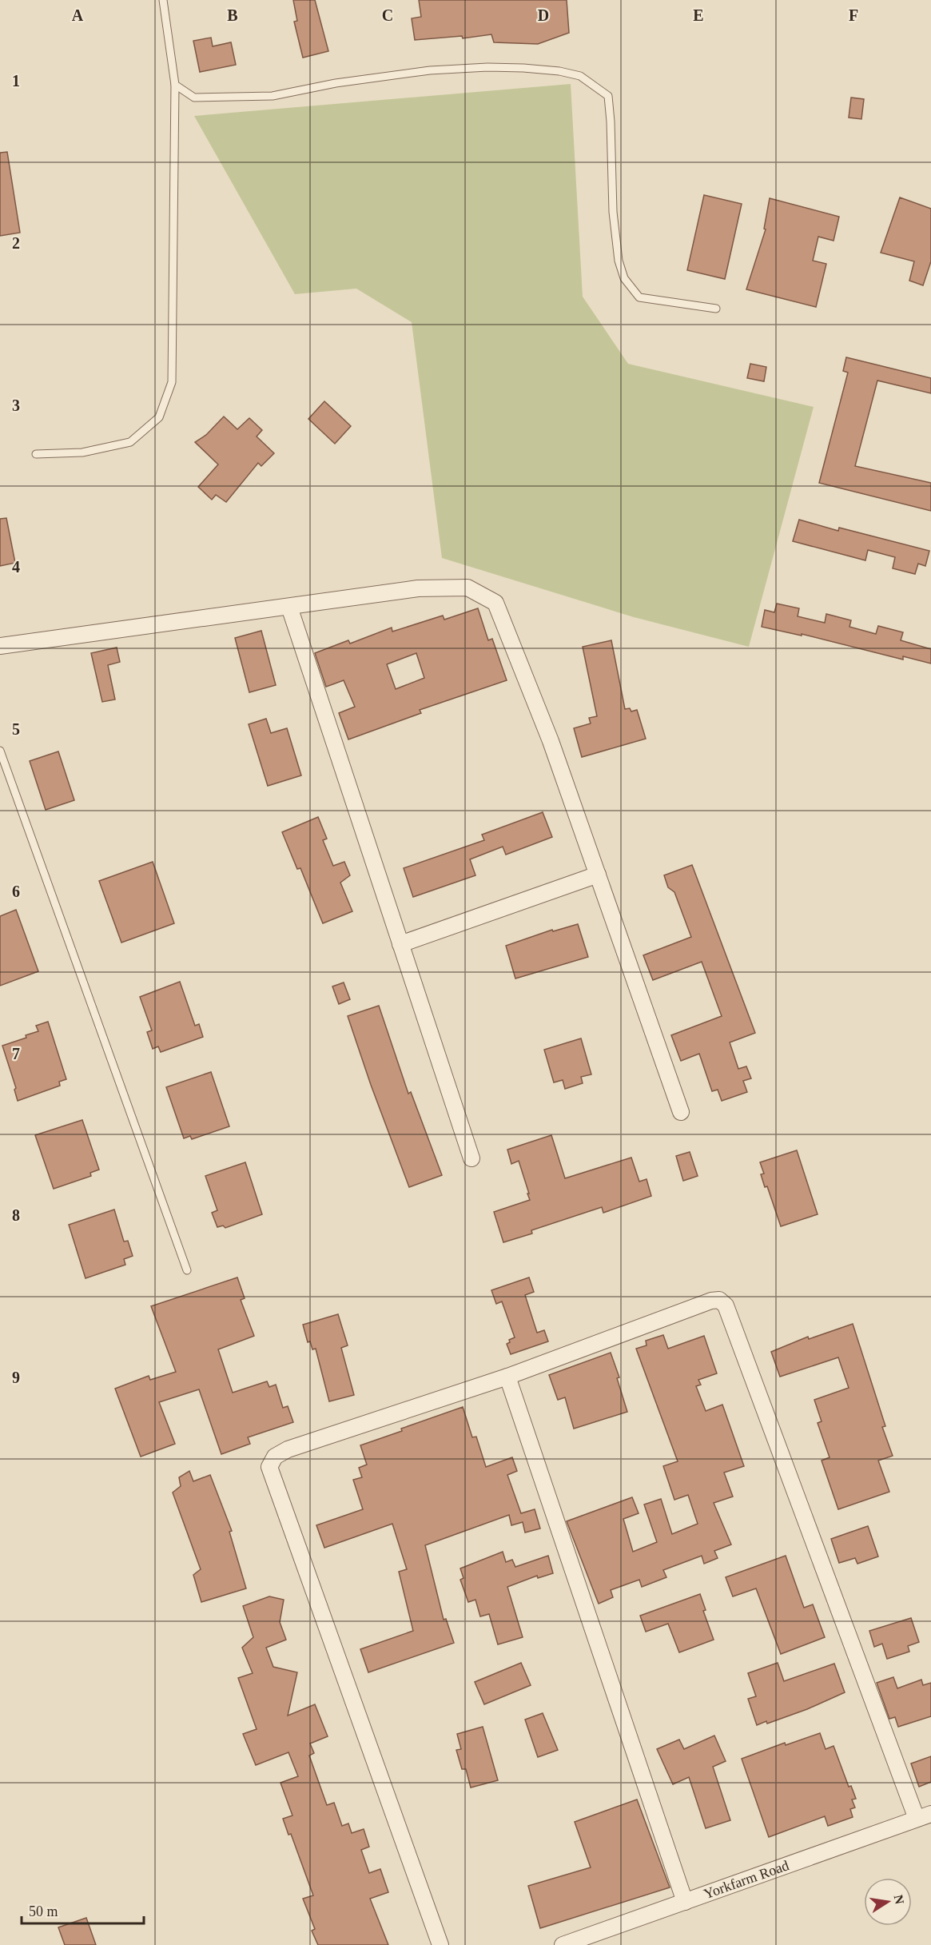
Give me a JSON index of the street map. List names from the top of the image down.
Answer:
{
  "streets": {
    "street": ["Yorkfarm Road"]
  },
  "scale_bar": "50 m",
  "north": "right",
  "grid": {
    "columns": [
      "A",
      "B",
      "C",
      "D",
      "E",
      "F"
    ],
    "rows": [
      "1",
      "2",
      "3",
      "4",
      "5",
      "6",
      "7",
      "8",
      "9"
    ]
  }
}
